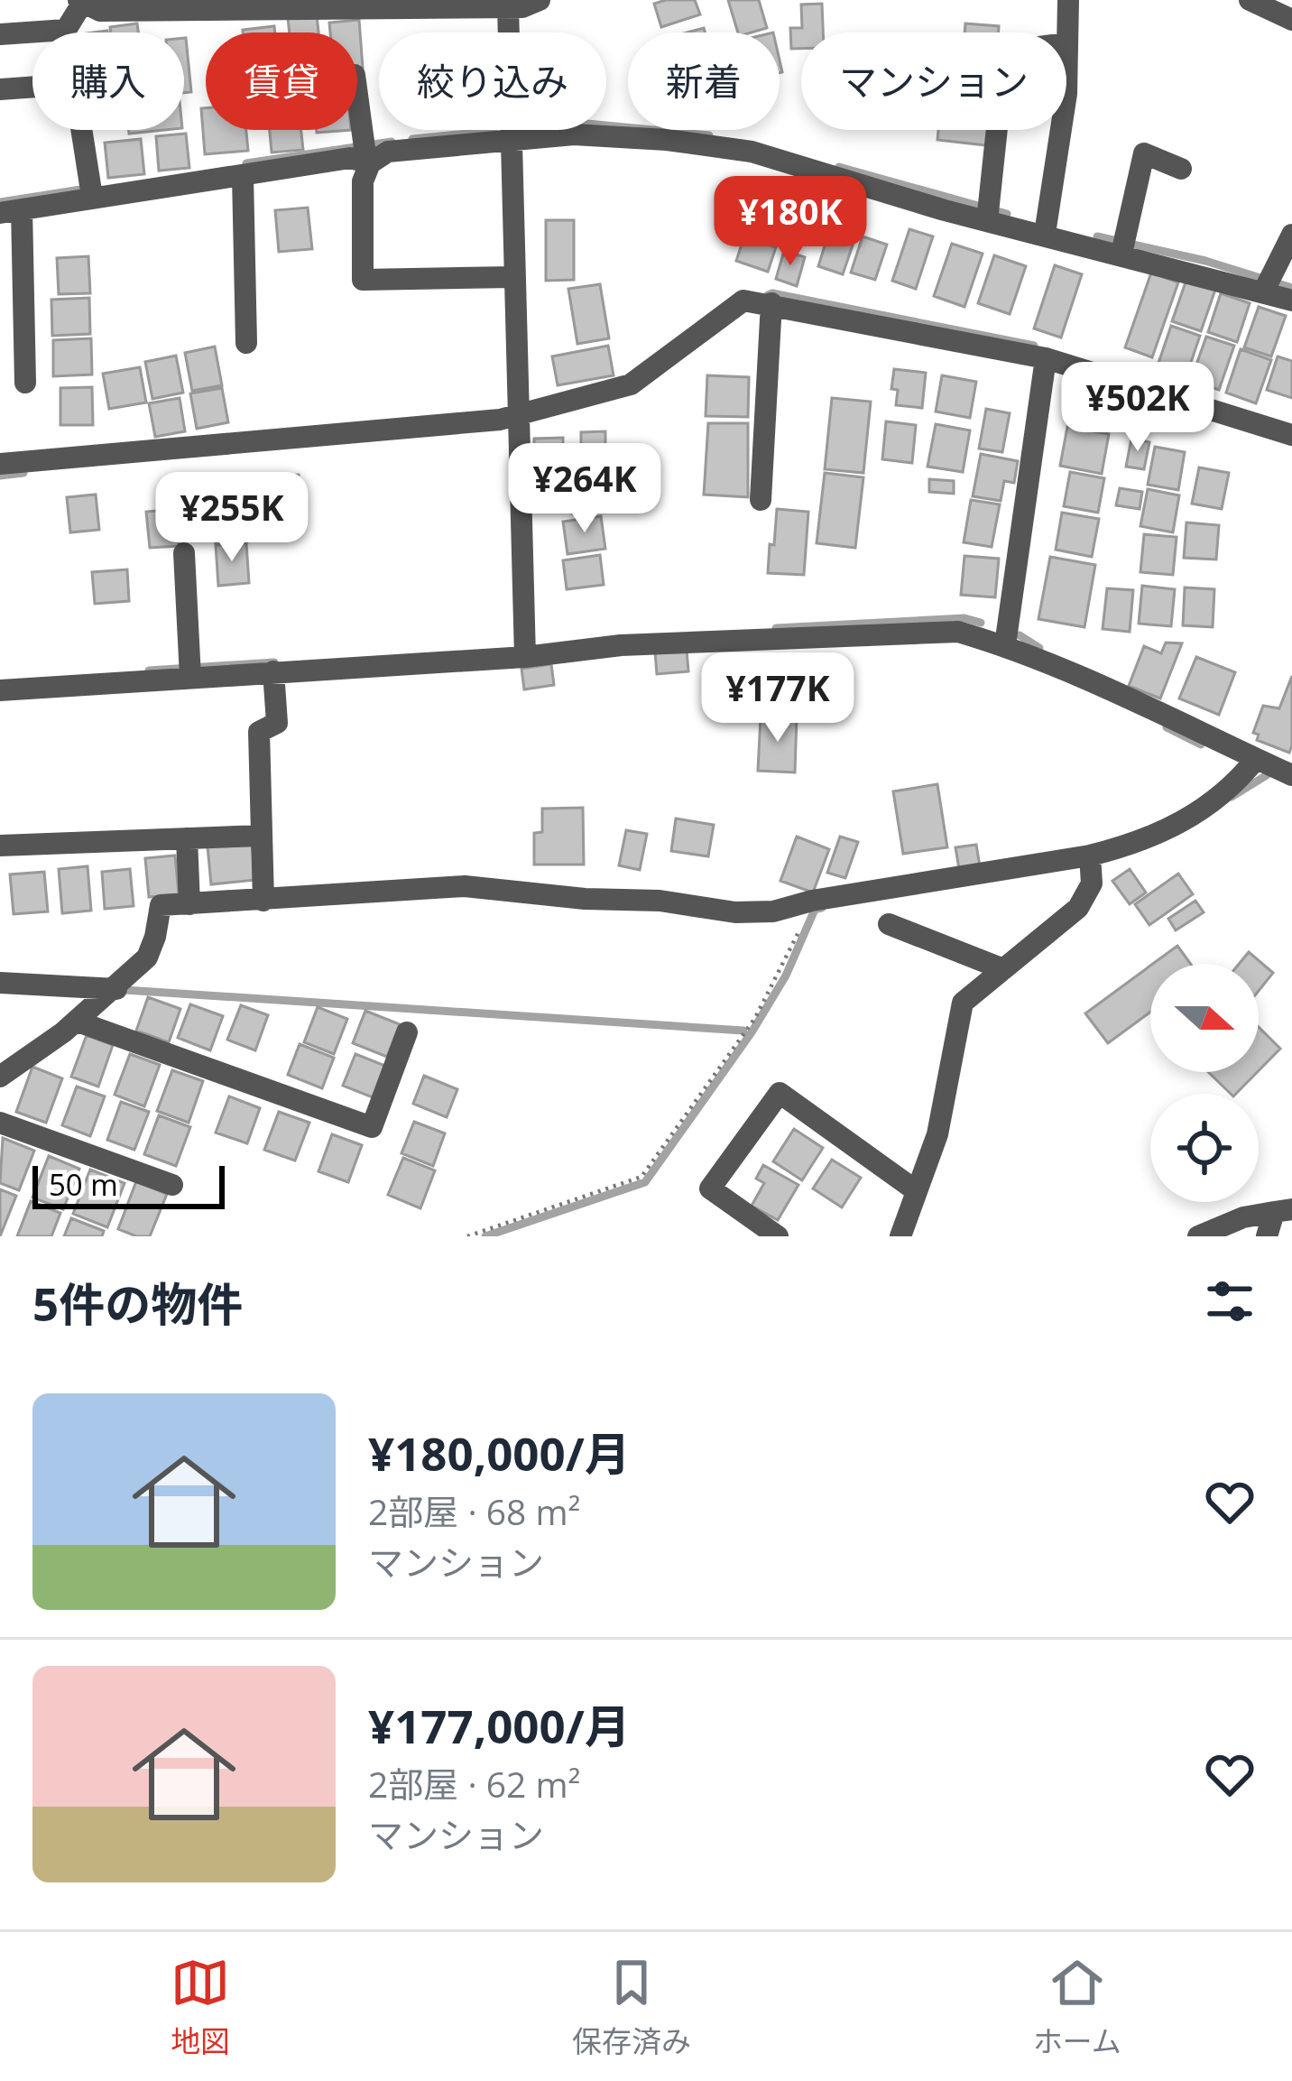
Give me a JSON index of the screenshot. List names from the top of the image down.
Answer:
{
  "scale_bar": "50 m",
  "north": "right",
  "page": {
    "chip": [
      "購入",
      "賃貸",
      "絞り込み",
      "新着",
      "マンション"
    ],
    "price": [
      "¥180K",
      "¥502K",
      "¥264K",
      "¥255K",
      "¥177K"
    ],
    "scale": "50 m",
    "heading": "5件の物件",
    "list": [
      {
        "name": "¥180,000/月",
        "note": "2部屋 · 68 m² · マンション"
      },
      {
        "name": "¥177,000/月",
        "note": "2部屋 · 62 m² · マンション"
      }
    ],
    "tabs": ["地図", "保存済み", "ホーム"]
  }
}
